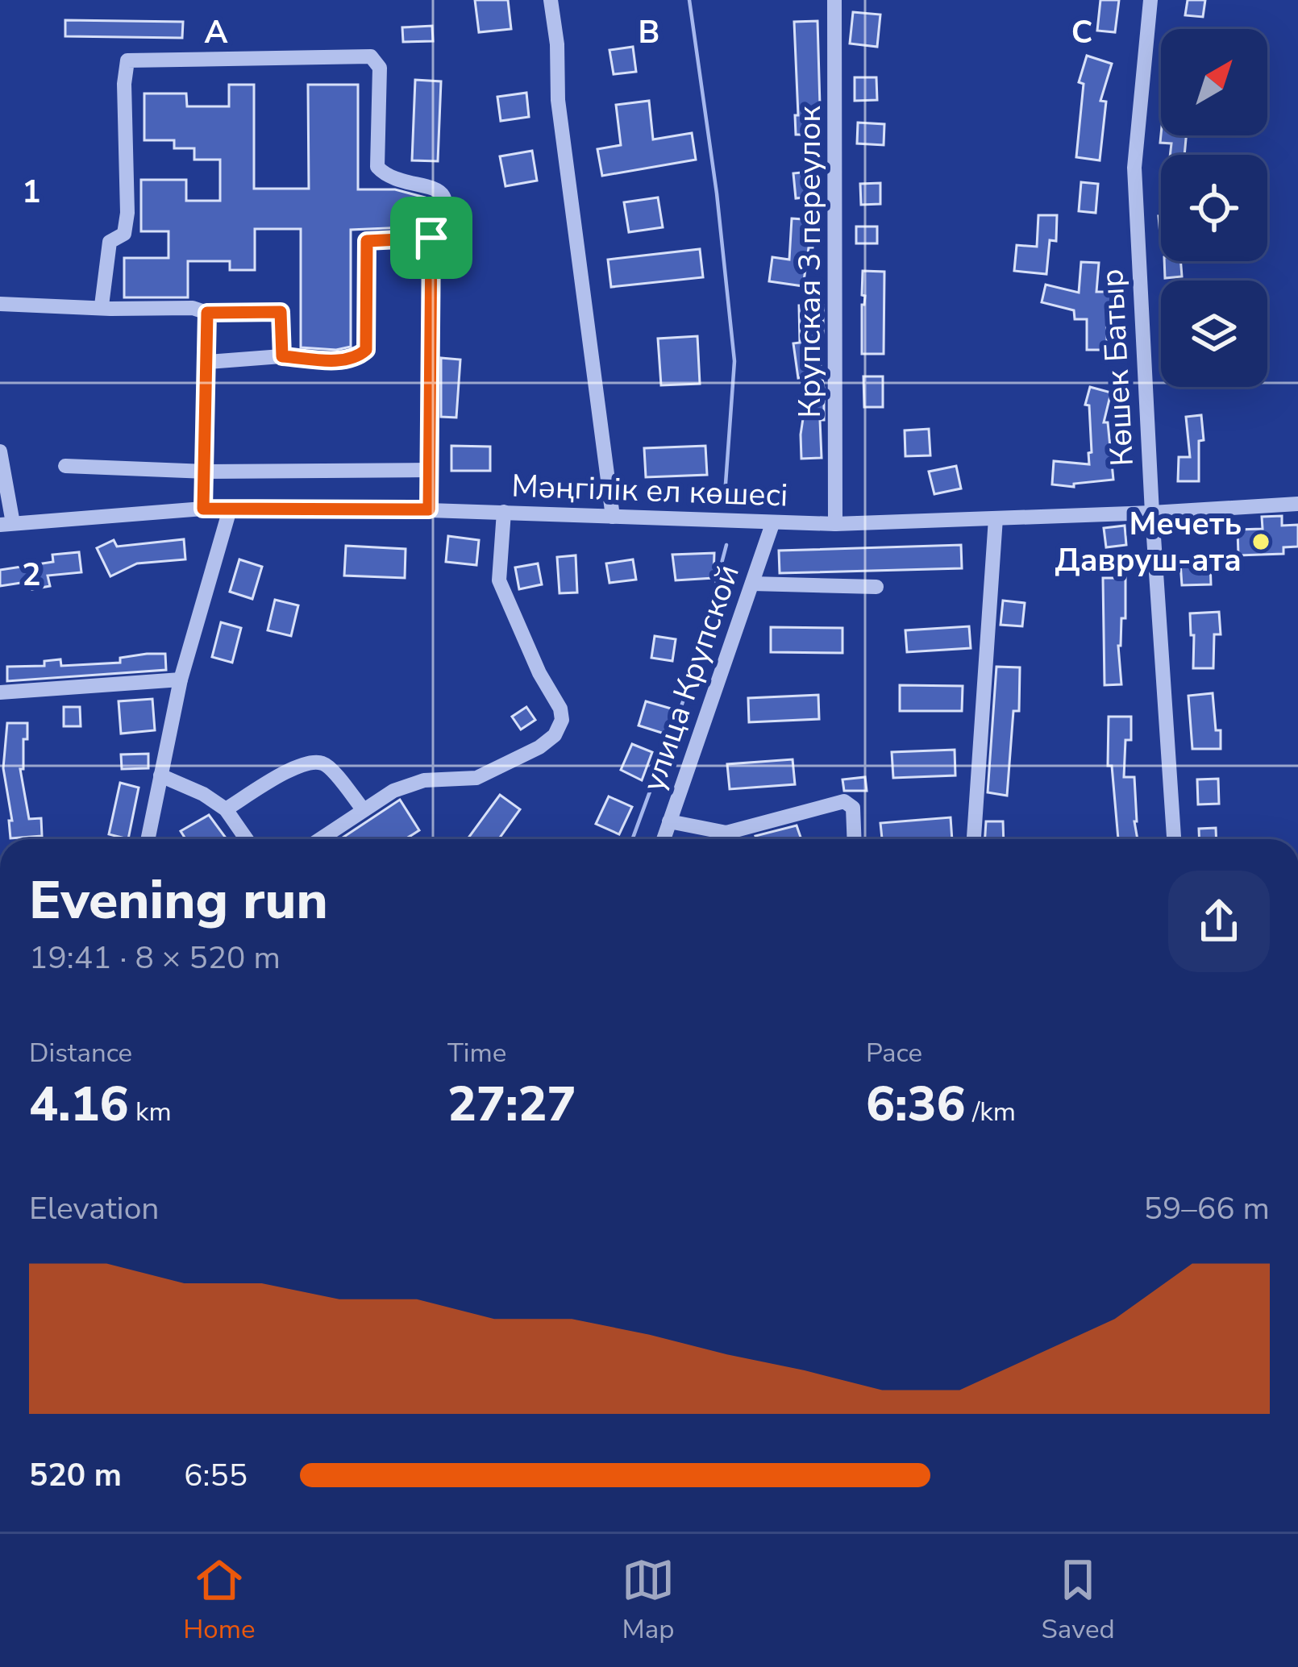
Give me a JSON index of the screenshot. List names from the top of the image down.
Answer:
{
  "streets": {
    "street": [
      "Крупская 3 переулок",
      "Көшек Батыр",
      "Мәңгілік ел көшесі",
      "улица Крупской"
    ]
  },
  "crossings": [
    ["Крупская 3 переулок", "Мәңгілік ел көшесі"],
    ["Көшек Батыр", "Мәңгілік ел көшесі"],
    ["Мәңгілік ел көшесі", "улица Крупской"]
  ],
  "places": ["Мечеть Давруш-ата"],
  "north": "top right",
  "page": {
    "heading": ["Evening run", "19:41 · 8 × 520 m"],
    "stats": [
      ["Distance", "4.16 km"],
      ["Time", "27:27"],
      ["Pace", "6:36 /km"]
    ],
    "chart": ["Elevation", "59–66 m"],
    "list": [
      {
        "name": "520 m",
        "note": "6:55"
      }
    ],
    "tabs": ["Home", "Map", "Saved"]
  },
  "grid": {
    "columns": ["A", "B", "C"],
    "rows": ["1", "2"]
  }
}
